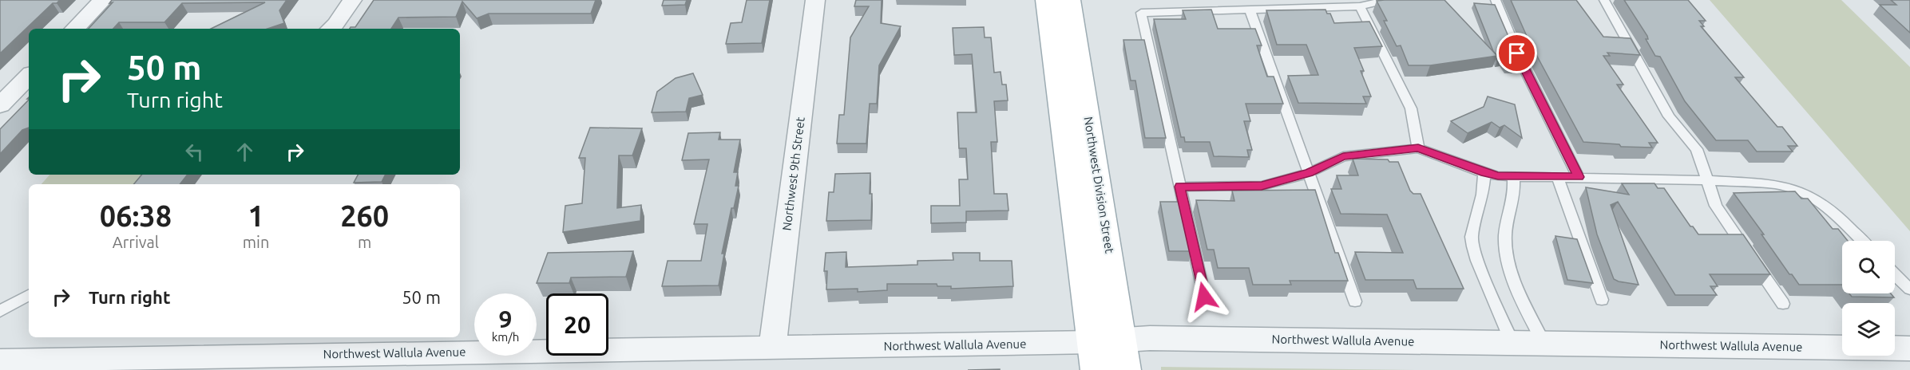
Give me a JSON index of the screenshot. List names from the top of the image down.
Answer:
{
  "streets": {
    "main road": ["Northwest Division Street"],
    "street": ["Northwest 9th Street", "Northwest Wallula Avenue"]
  },
  "crossings": [
    ["Northwest 9th Street", "Northwest Wallula Avenue"],
    ["Northwest Division Street", "Northwest Wallula Avenue"]
  ],
  "page": {
    "turn": ["50 m", "Turn right"],
    "eta": [
      "06:38",
      "Arrival",
      "1",
      "min",
      "260",
      "m"
    ],
    "list": [
      {
        "name": "Turn right",
        "value": "50 m"
      }
    ],
    "speed": "9 km/h",
    "limit": "20"
  }
}
